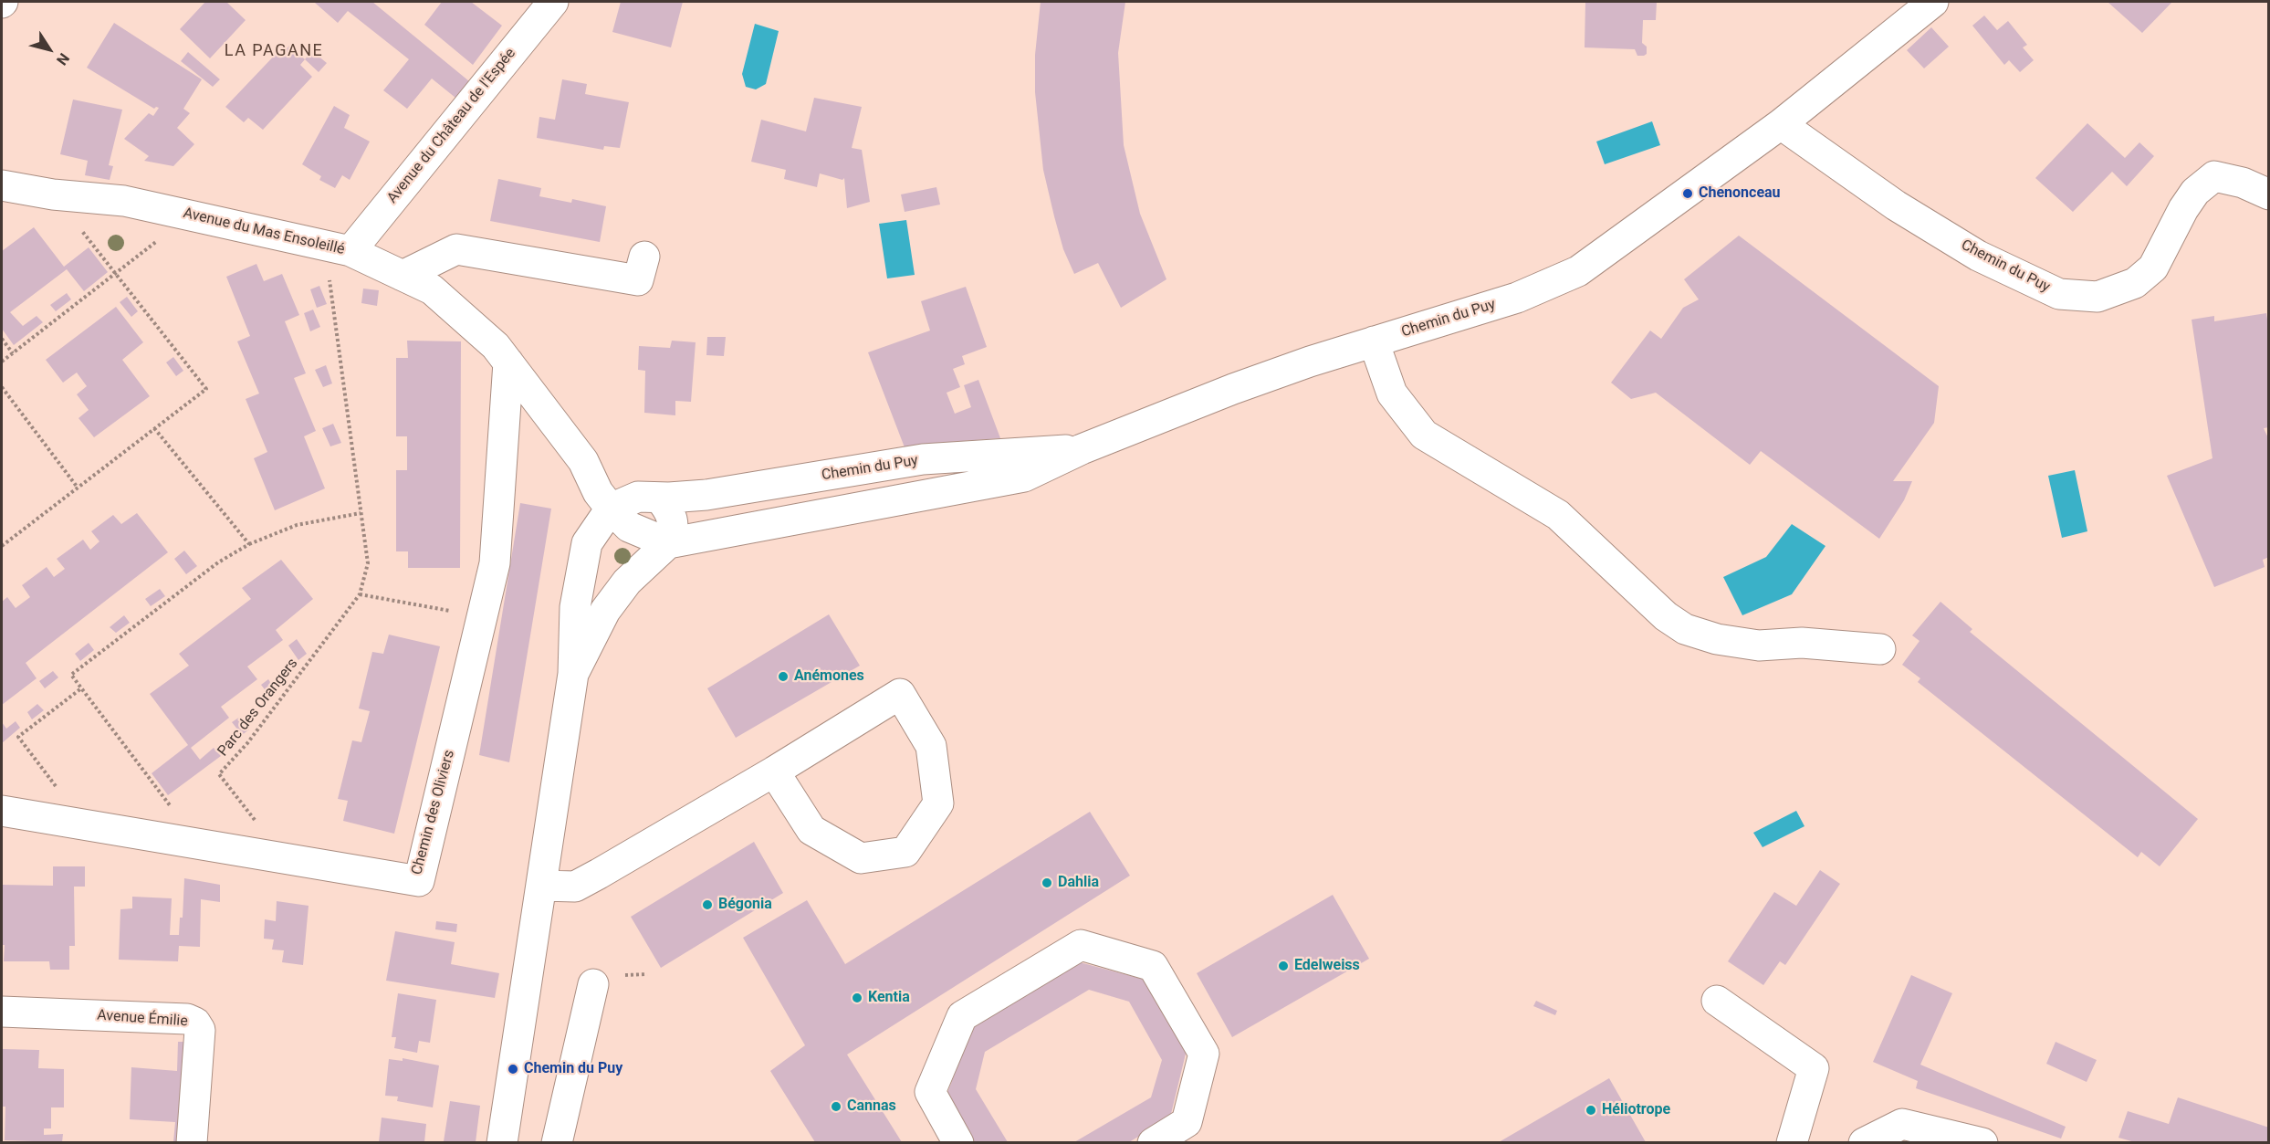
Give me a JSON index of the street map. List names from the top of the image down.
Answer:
{
  "streets": {
    "street": [
      "Avenue du Château de l'Espée",
      "Avenue du Mas Ensoleillé",
      "Chemin du Puy",
      "Chemin des Oliviers",
      "Avenue Émilie"
    ],
    "path": ["Parc des Orangers"]
  },
  "crossings": [
    ["Avenue du Château de l'Espée", "Avenue du Mas Ensoleillé"],
    ["Avenue du Mas Ensoleillé", "Chemin du Puy"],
    ["Avenue du Mas Ensoleillé", "Chemin des Oliviers"],
    ["Parc des Orangers", "Chemin des Oliviers"]
  ],
  "districts": ["LA PAGANE"],
  "places": [
    "Chenonceau",
    "Anémones",
    "Dahlia",
    "Bégonia",
    "Edelweiss",
    "Kentia",
    "Chemin du Puy",
    "Cannas",
    "Héliotrope"
  ],
  "north": "bottom right"
}
